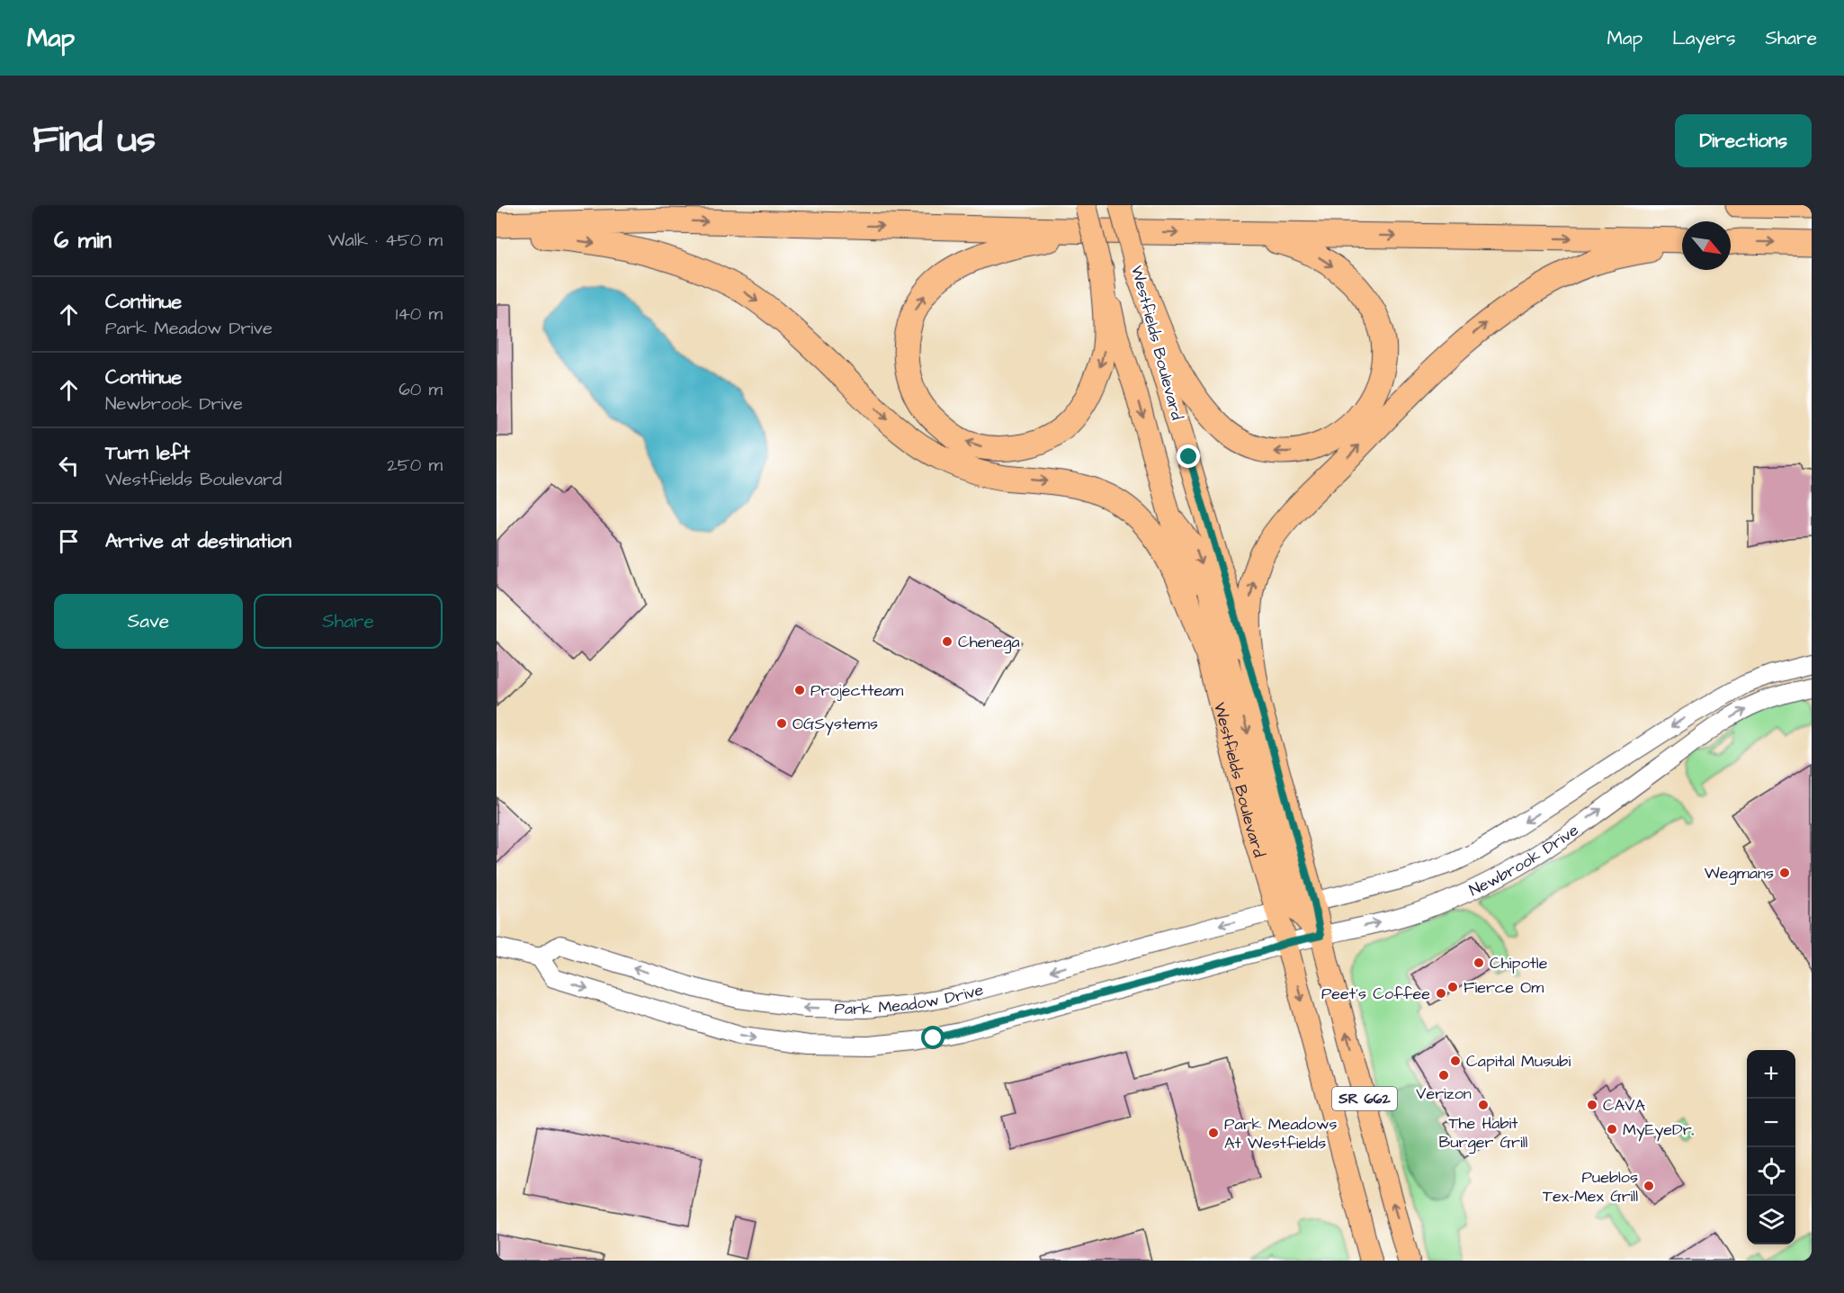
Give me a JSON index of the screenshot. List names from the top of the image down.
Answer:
{
  "streets": {
    "main road": ["Westfields Boulevard", "SR 662"],
    "street": ["Newbrook Drive", "Park Meadow Drive"]
  },
  "crossings": [
    ["Westfields Boulevard", "Newbrook Drive"],
    ["Westfields Boulevard", "Park Meadow Drive"],
    ["Newbrook Drive", "Park Meadow Drive"]
  ],
  "one_way": ["Park Meadow Drive"],
  "places": [
    "Chenega",
    "Projectteam",
    "OGSystems",
    "Wegmans",
    "Chipotle",
    "Fierce Om",
    "Peet's Coffee",
    "Capital Musubi",
    "Verizon",
    "The Habit Burger Grill",
    "CAVA",
    "MyEyeDr.",
    "Park Meadows At Westfields",
    "Pueblos Tex-Mex Grill"
  ],
  "north": "bottom right",
  "page": {
    "header": "Map",
    "nav": ["Map", "Layers", "Share"],
    "title": "Find us",
    "buttons": [
      "Directions",
      ["Save", "Share"]
    ],
    "heading": ["6 min", "Walk · 450 m"],
    "list": [
      ["Continue", "Park Meadow Drive", "140 m"],
      ["Continue", "Newbrook Drive", "60 m"],
      ["Turn left", "Westfields Boulevard", "250 m"],
      "Arrive at destination"
    ],
    "map_buttons": ["+", "−"]
  }
}
